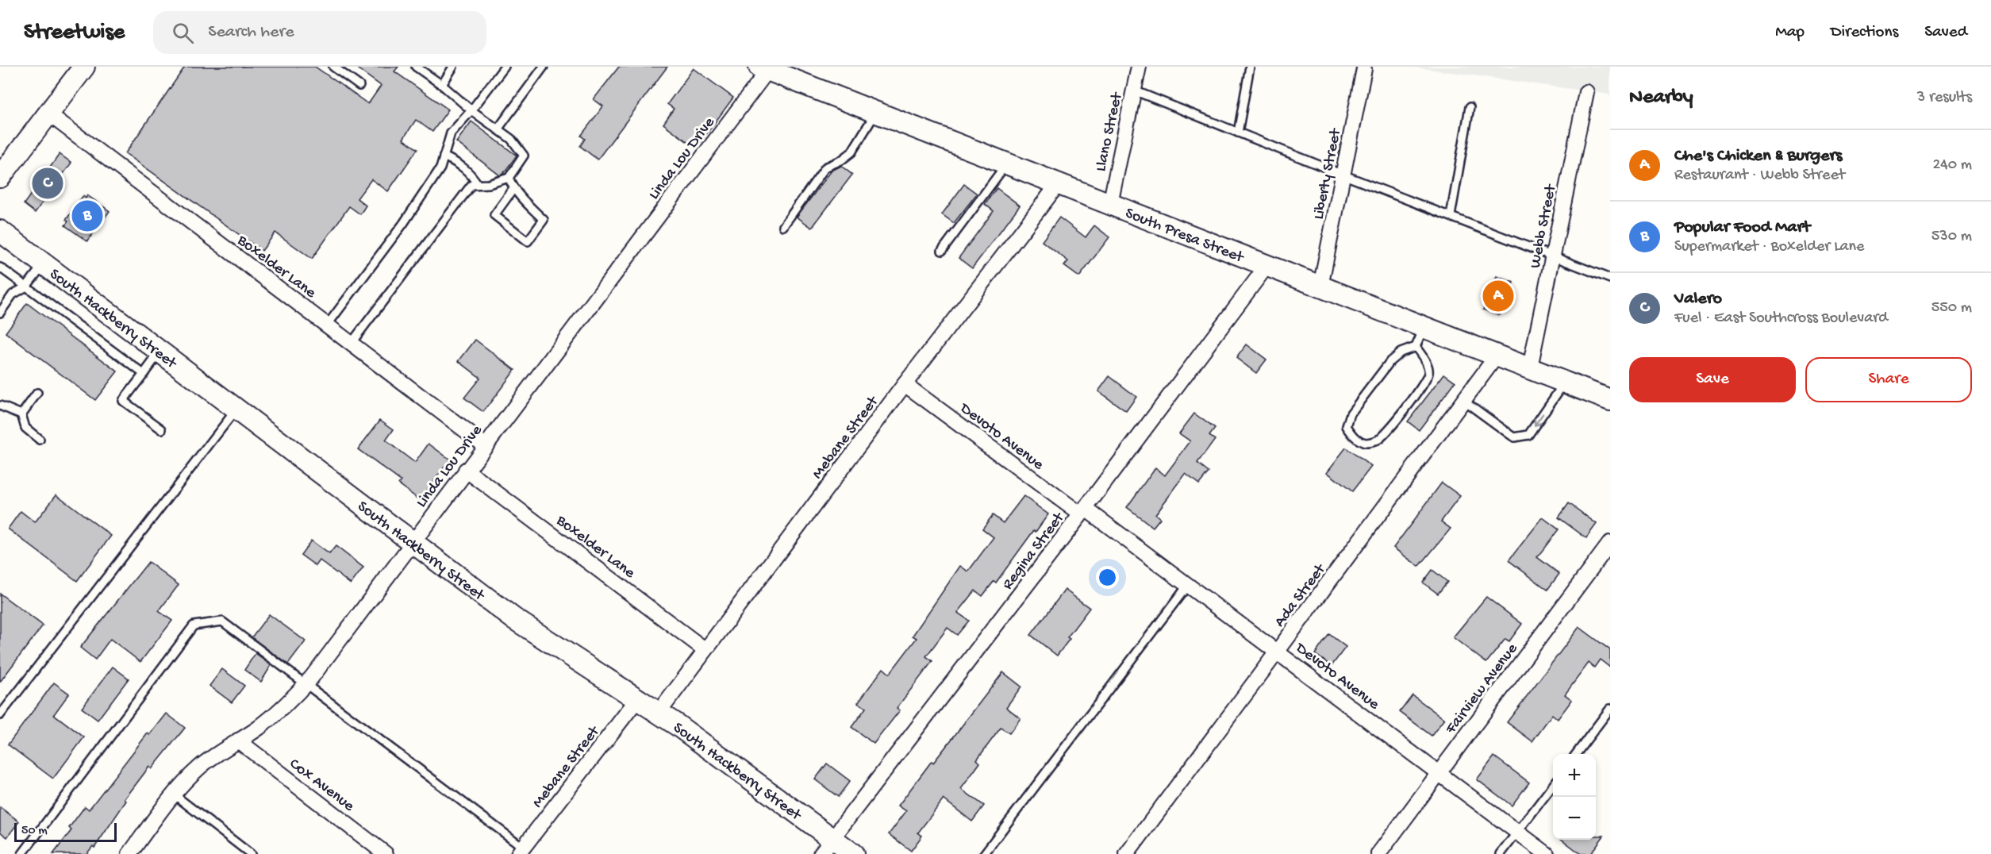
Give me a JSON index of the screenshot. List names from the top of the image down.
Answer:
{
  "streets": {
    "main road": ["South Presa Street", "South Hackberry Street"],
    "street": [
      "Llano Street",
      "Linda Lou Drive",
      "Liberty Street",
      "Webb Street",
      "Boxelder Lane",
      "Devoto Avenue",
      "Mebane Street",
      "Regina Street",
      "Ada Street",
      "Fairview Avenue",
      "Cox Avenue"
    ]
  },
  "crossings": [
    ["Llano Street", "South Presa Street"],
    ["Linda Lou Drive", "South Presa Street"],
    ["Linda Lou Drive", "Boxelder Lane"],
    ["Linda Lou Drive", "South Hackberry Street"],
    ["Linda Lou Drive", "Cox Avenue"],
    ["Liberty Street", "South Presa Street"],
    ["Webb Street", "South Presa Street"],
    ["South Presa Street", "Mebane Street"],
    ["South Presa Street", "Regina Street"],
    ["South Presa Street", "Ada Street"],
    ["Boxelder Lane", "Mebane Street"],
    ["South Hackberry Street", "Mebane Street"],
    ["South Hackberry Street", "Regina Street"],
    ["Devoto Avenue", "Mebane Street"],
    ["Devoto Avenue", "Regina Street"],
    ["Devoto Avenue", "Ada Street"],
    ["Devoto Avenue", "Fairview Avenue"]
  ],
  "scale_bar": "50 m",
  "page": {
    "header": "Streetwise",
    "search": "Search here",
    "nav": ["Map", "Directions", "Saved"],
    "heading": ["Nearby", "3 results"],
    "list": [
      {
        "mark": "A",
        "name": "Che's Chicken & Burgers",
        "note": "Restaurant · Webb Street",
        "value": "240 m"
      },
      {
        "mark": "B",
        "name": "Popular Food Mart",
        "note": "Supermarket · Boxelder Lane",
        "value": "530 m"
      },
      {
        "mark": "C",
        "name": "Valero",
        "note": "Fuel · East Southcross Boulevard",
        "value": "550 m"
      }
    ],
    "pins": ["C", "B", "A"],
    "buttons": ["Save", "Share"],
    "map_buttons": ["+", "−"],
    "scale": "50 m"
  }
}
